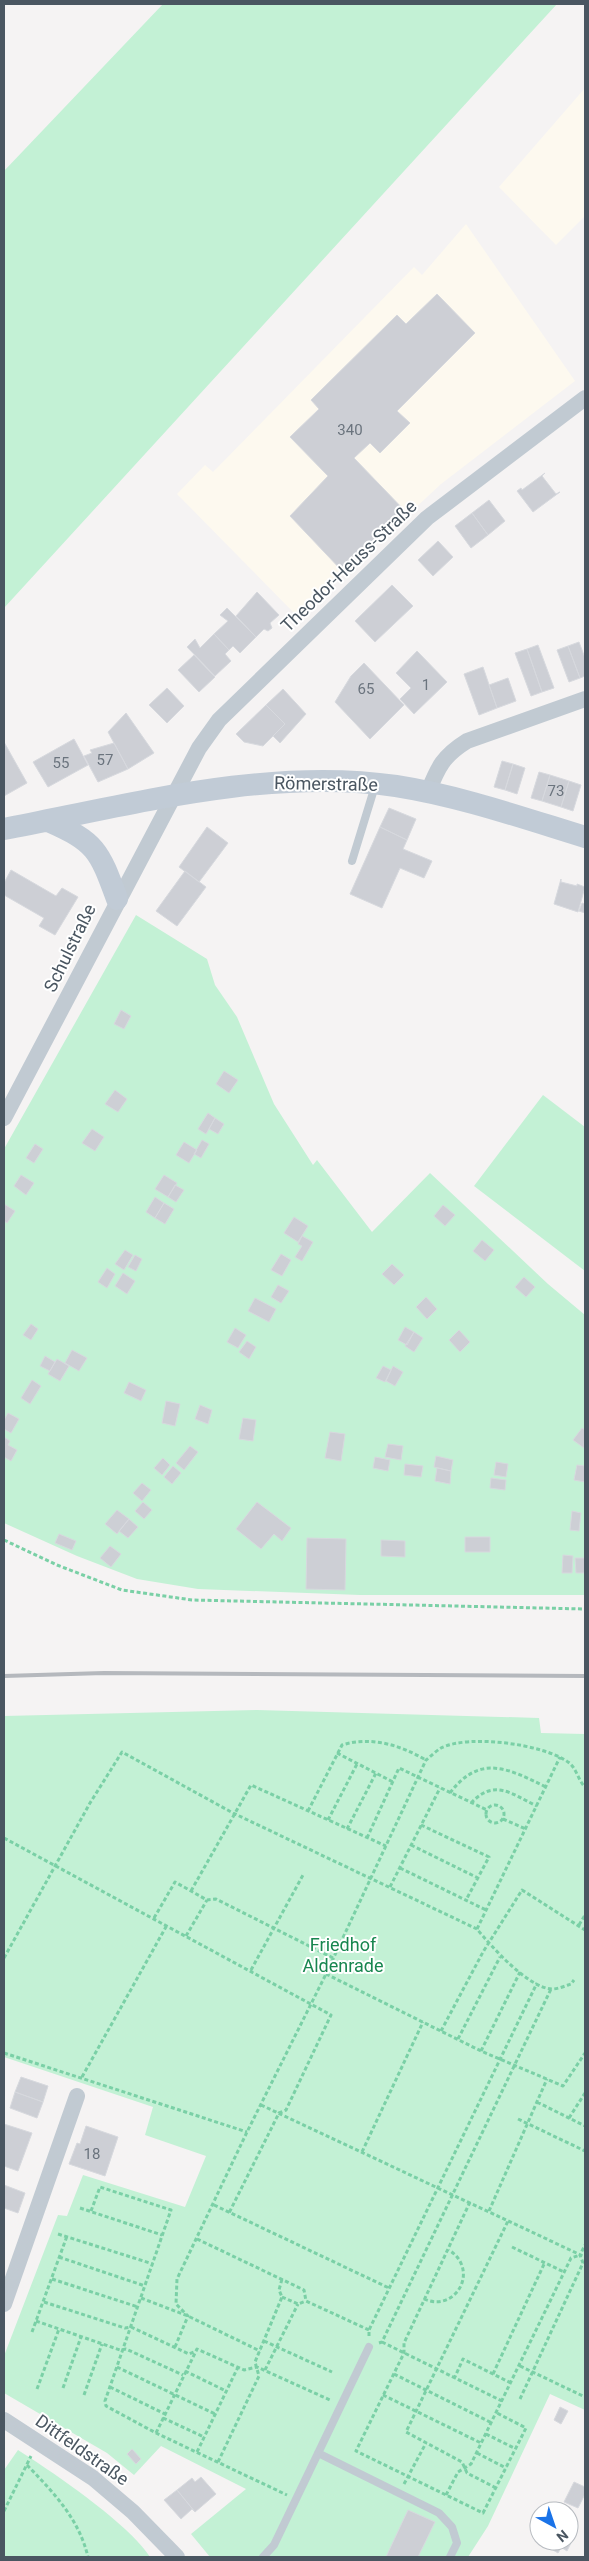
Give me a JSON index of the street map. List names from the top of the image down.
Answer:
{
  "streets": {
    "street": [
      "Theodor-Heuss-Straße",
      "Römerstraße",
      "Schulstraße",
      "Dittfeldstraße"
    ]
  },
  "crossings": [
    ["Theodor-Heuss-Straße", "Römerstraße"],
    ["Theodor-Heuss-Straße", "Schulstraße"],
    ["Römerstraße", "Schulstraße"]
  ],
  "parks": ["Friedhof Aldenrade"],
  "house_numbers": [
    "340",
    "1",
    "65",
    "57",
    "55",
    "73",
    "18"
  ],
  "north": "bottom right"
}
